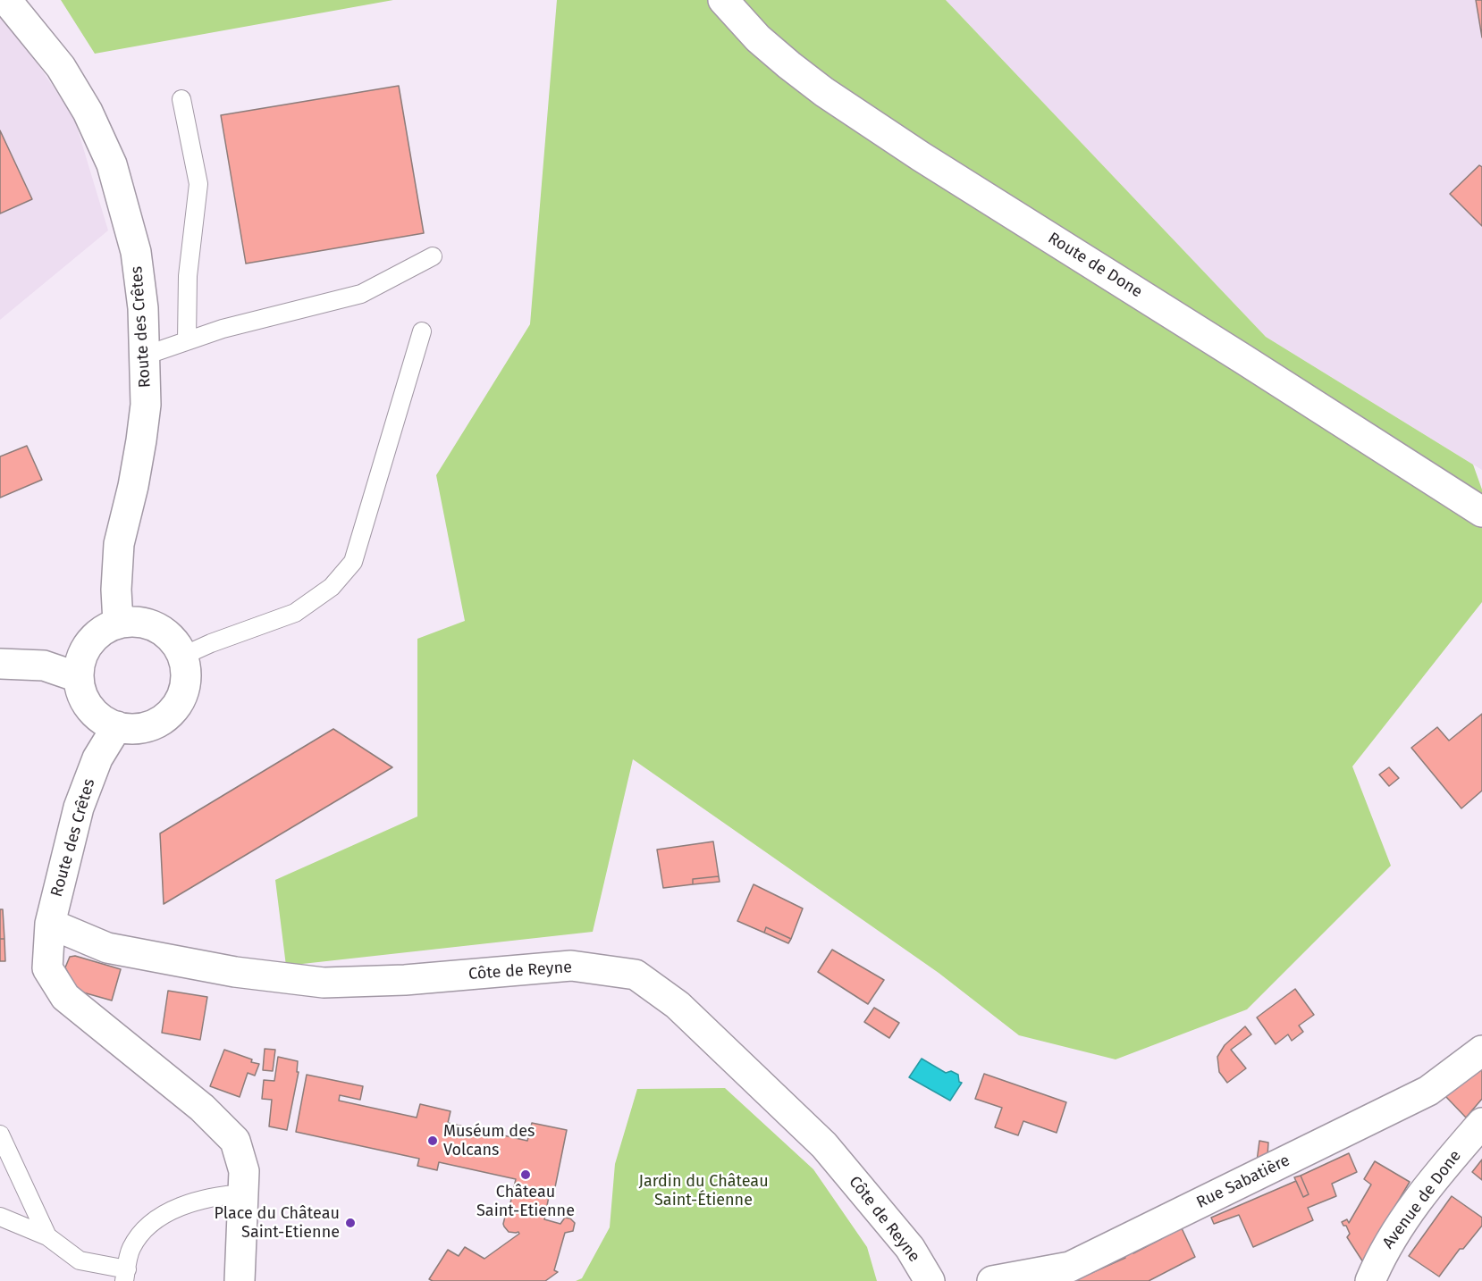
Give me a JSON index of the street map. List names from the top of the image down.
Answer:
{
  "streets": {
    "street": [
      "Route de Done",
      "Route des Crêtes",
      "Côte de Reyne",
      "Rue Sabatière",
      "Avenue de Done"
    ]
  },
  "crossings": [
    ["Route des Crêtes", "Côte de Reyne"]
  ],
  "parks": ["Jardin du Château Saint-Étienne"],
  "places": ["Muséum des Volcans", "Château Saint-Etienne", "Place du Château Saint-Etienne"]
}
